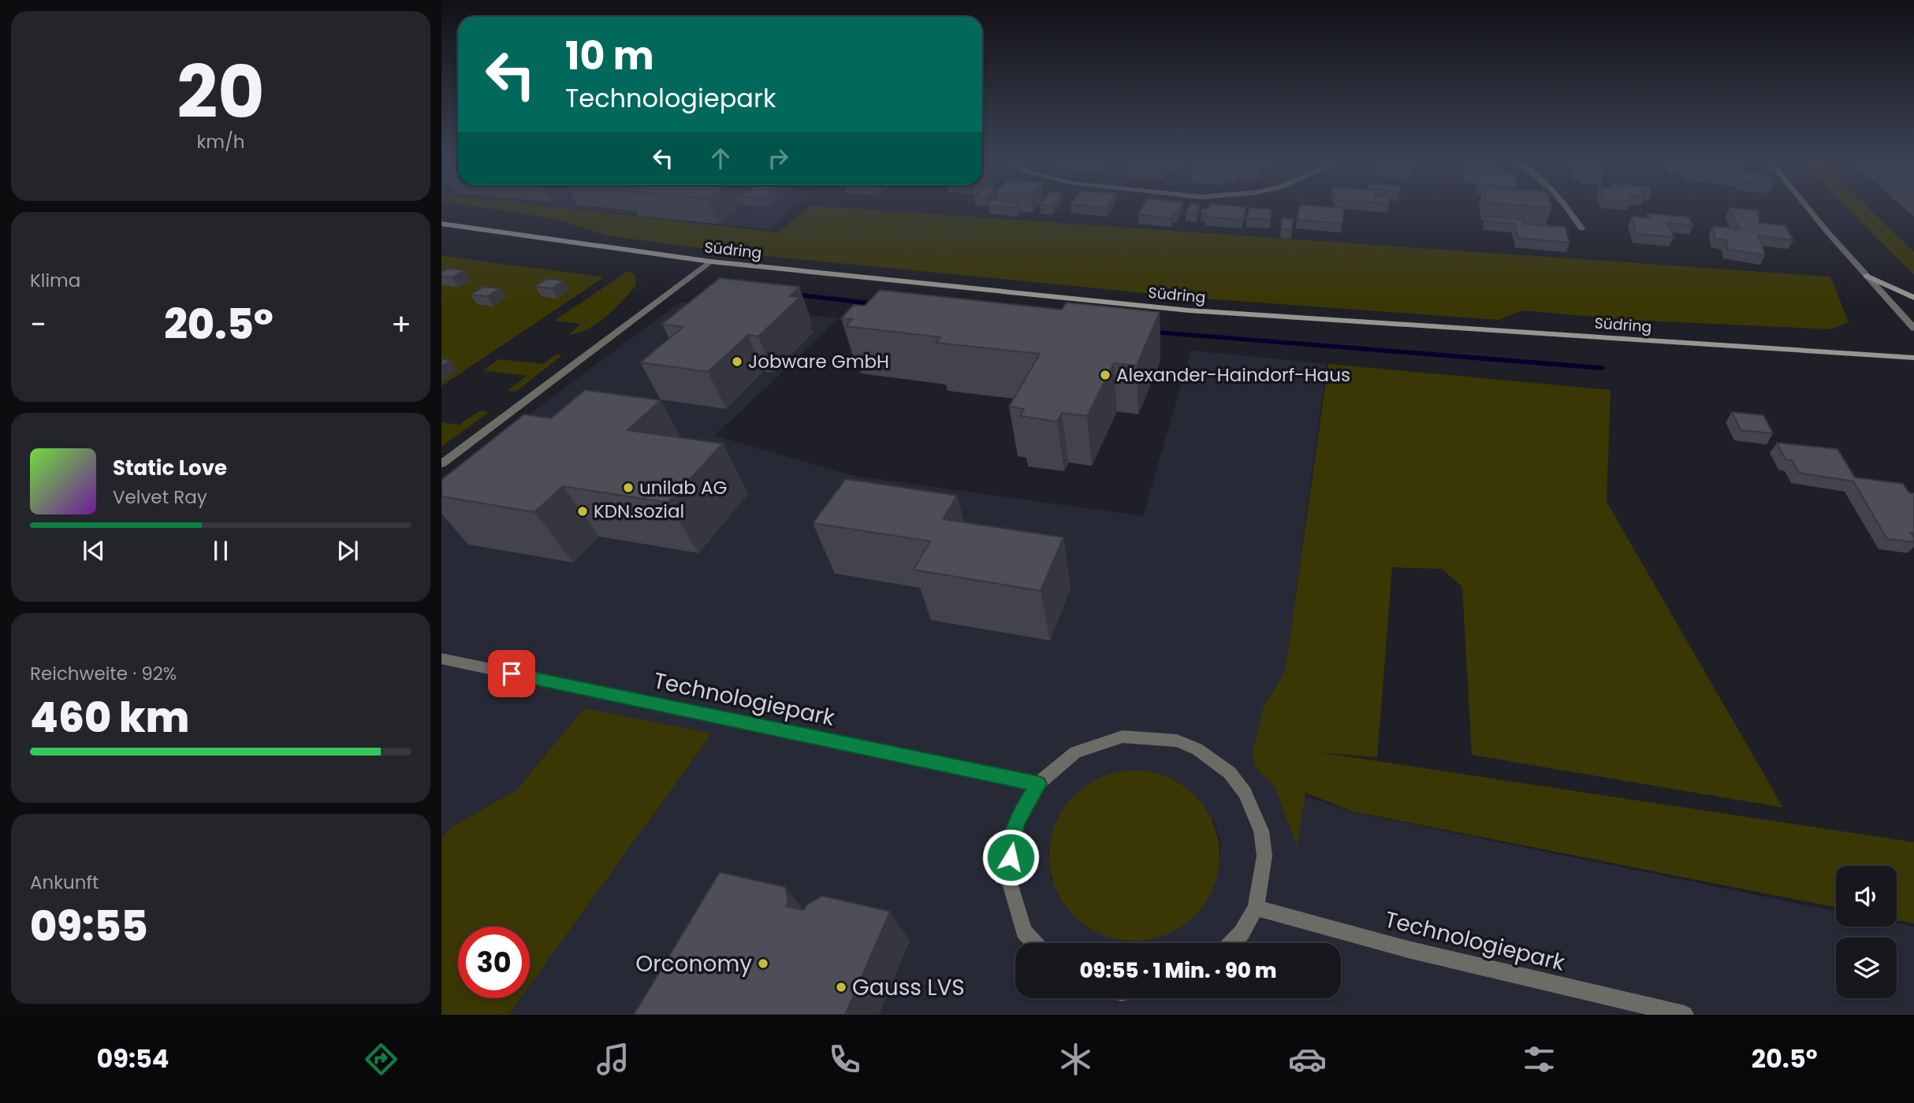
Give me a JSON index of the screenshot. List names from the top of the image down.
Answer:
{
  "streets": {
    "main road": ["Südring"],
    "street": ["Technologiepark"]
  },
  "places": [
    "Jobware GmbH",
    "Alexander-Haindorf-Haus",
    "unilab AG",
    "KDN.sozial",
    "Orconomy",
    "Gauss LVS"
  ],
  "page": {
    "tile": [
      ["20", "km/h"],
      "Klima",
      ["Reichweite · 92%", "460 km"],
      ["Ankunft", "09:55"]
    ],
    "turn": ["10 m", "Technologiepark"],
    "heat": ["−", "20.5°", "+"],
    "song": ["Static Love", "Velvet Ray"],
    "limit": "30",
    "trip": "09:55 · 1 Min. · 90 m",
    "tabs": ["09:54", "20.5°"]
  }
}
